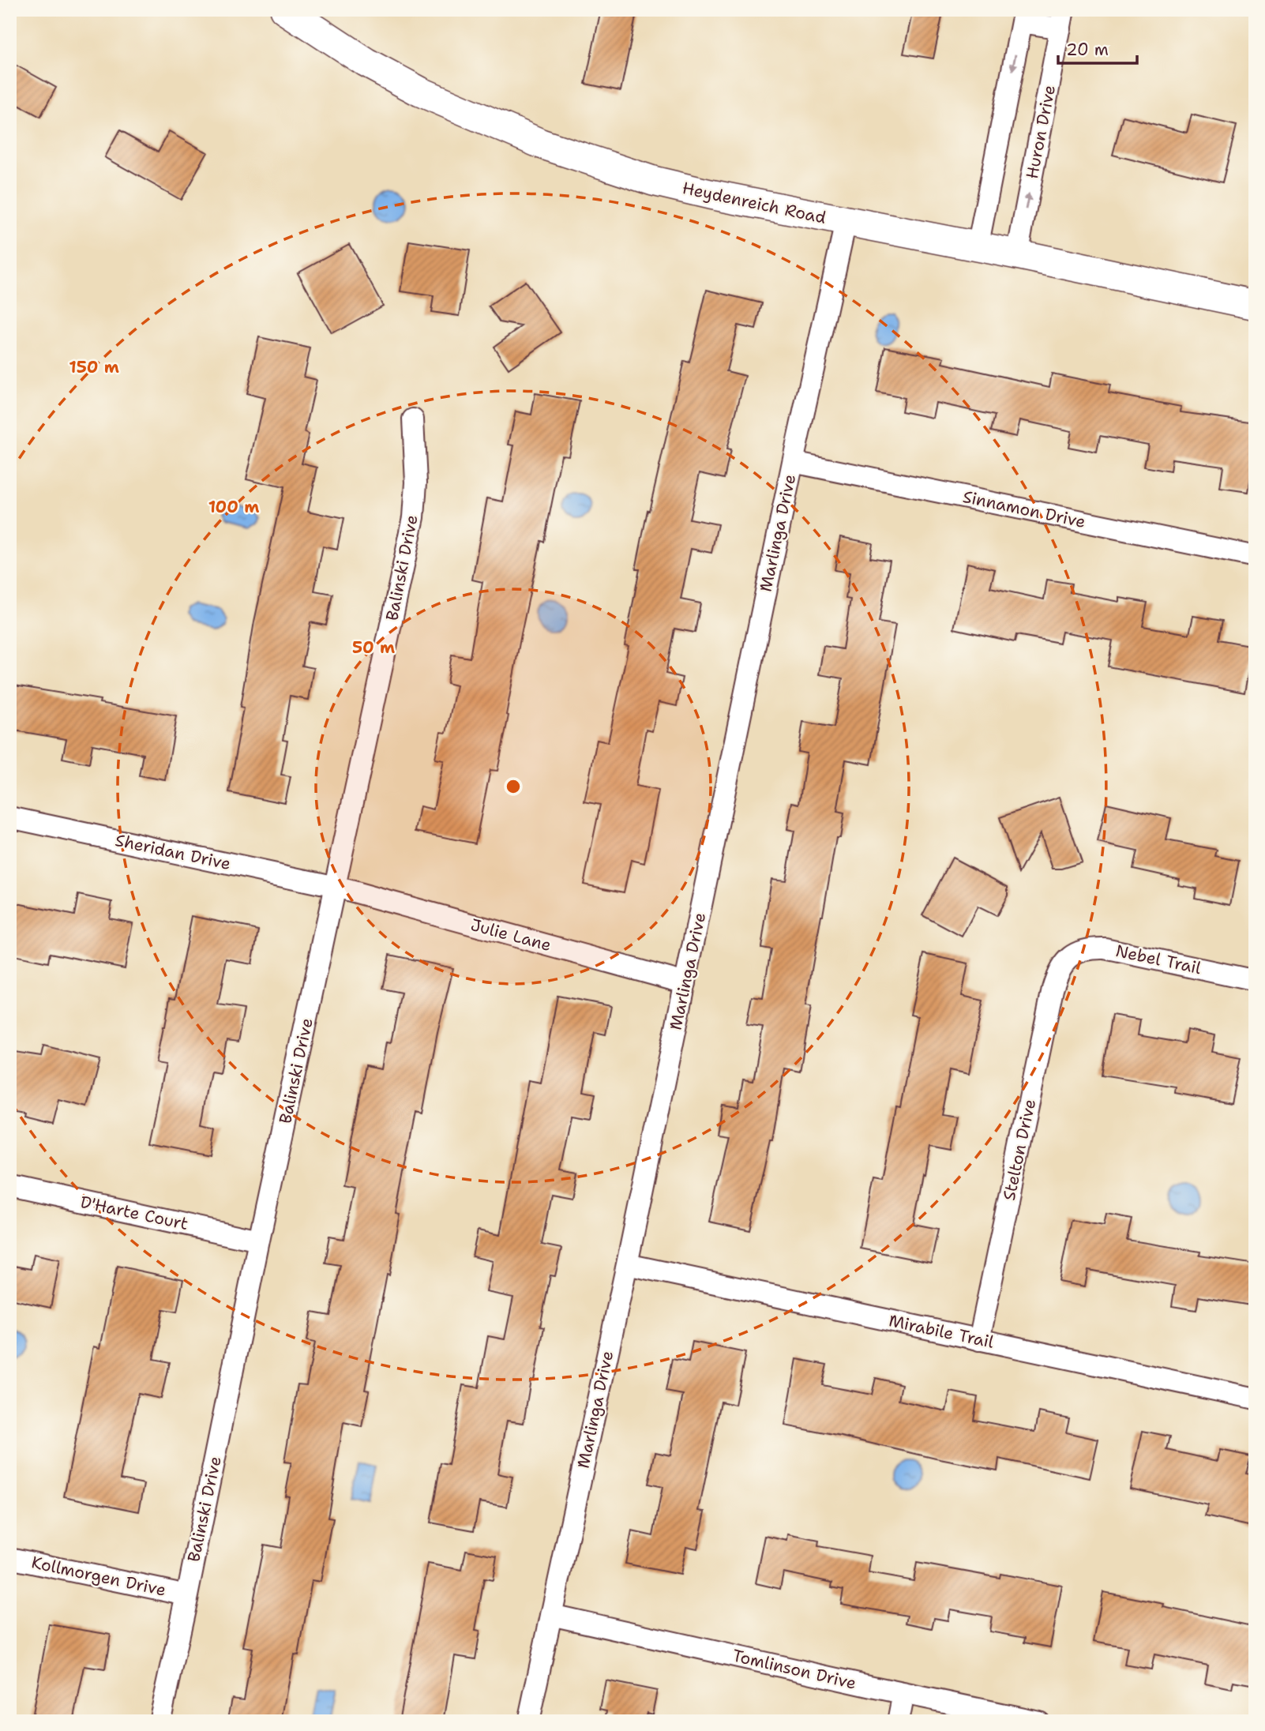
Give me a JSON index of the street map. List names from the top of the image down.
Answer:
{
  "streets": {
    "street": [
      "Huron Drive",
      "Heydenreich Road",
      "Sinnamon Drive",
      "Marlinga Drive",
      "Balinski Drive",
      "Sheridan Drive",
      "Julie Lane",
      "Nebel Trail",
      "Stelton Drive",
      "D'Harte Court",
      "Mirabile Trail",
      "Kollmorgen Drive",
      "Tomlinson Drive"
    ]
  },
  "crossings": [
    ["Huron Drive", "Heydenreich Road"],
    ["Heydenreich Road", "Marlinga Drive"],
    ["Sinnamon Drive", "Marlinga Drive"],
    ["Marlinga Drive", "Julie Lane"],
    ["Marlinga Drive", "Mirabile Trail"],
    ["Marlinga Drive", "Tomlinson Drive"],
    ["Balinski Drive", "Sheridan Drive"],
    ["Balinski Drive", "Julie Lane"],
    ["Balinski Drive", "D'Harte Court"],
    ["Balinski Drive", "Kollmorgen Drive"],
    ["Sheridan Drive", "Julie Lane"],
    ["Nebel Trail", "Stelton Drive"],
    ["Stelton Drive", "Mirabile Trail"]
  ],
  "scale_bar": "20 m",
  "rings": ["150 m", "100 m", "50 m"]
}
